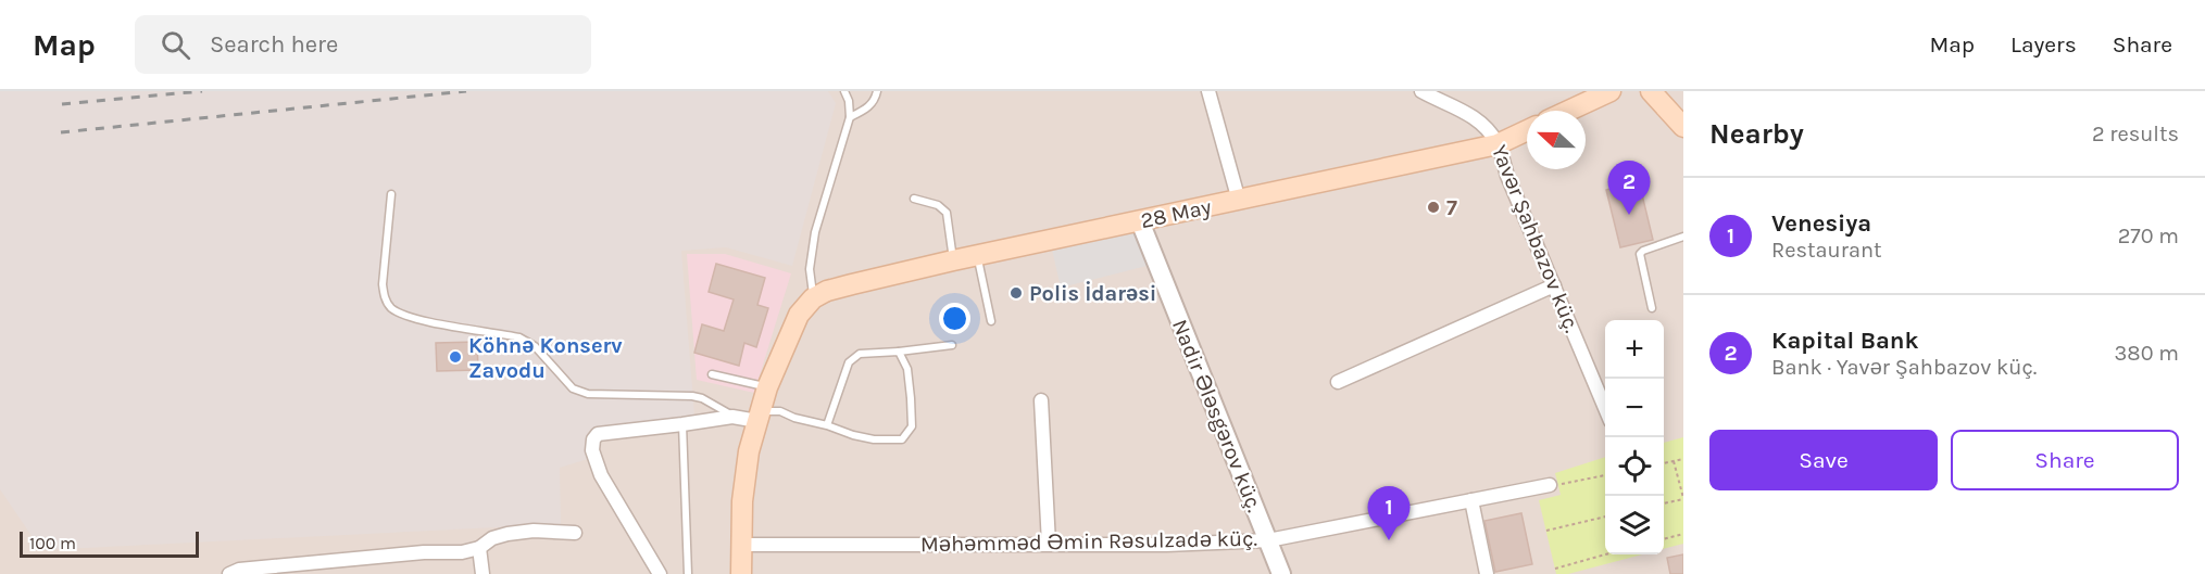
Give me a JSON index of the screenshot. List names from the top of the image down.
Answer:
{
  "streets": {
    "main road": ["28 May"],
    "street": ["Yavər Şahbazov küç.", "Nadir Ələsgərov küç.", "Məhəmməd Əmin Rəsulzadə küç."]
  },
  "crossings": [
    ["28 May", "Yavər Şahbazov küç."],
    ["28 May", "Nadir Ələsgərov küç."],
    ["Nadir Ələsgərov küç.", "Məhəmməd Əmin Rəsulzadə küç."]
  ],
  "places": ["7", "Polis İdarəsi", "Köhnə Konserv Zavodu"],
  "scale_bar": "100 m",
  "north": "left",
  "page": {
    "header": "Map",
    "search": "Search here",
    "nav": ["Map", "Layers", "Share"],
    "heading": ["Nearby", "2 results"],
    "pins": ["2", "1"],
    "list": [
      {
        "mark": "1",
        "name": "Venesiya",
        "note": "Restaurant",
        "value": "270 m"
      },
      {
        "mark": "2",
        "name": "Kapital Bank",
        "note": "Bank · Yavər Şahbazov küç.",
        "value": "380 m"
      }
    ],
    "map_buttons": ["+", "−"],
    "buttons": ["Save", "Share"],
    "scale": "100 m"
  }
}
